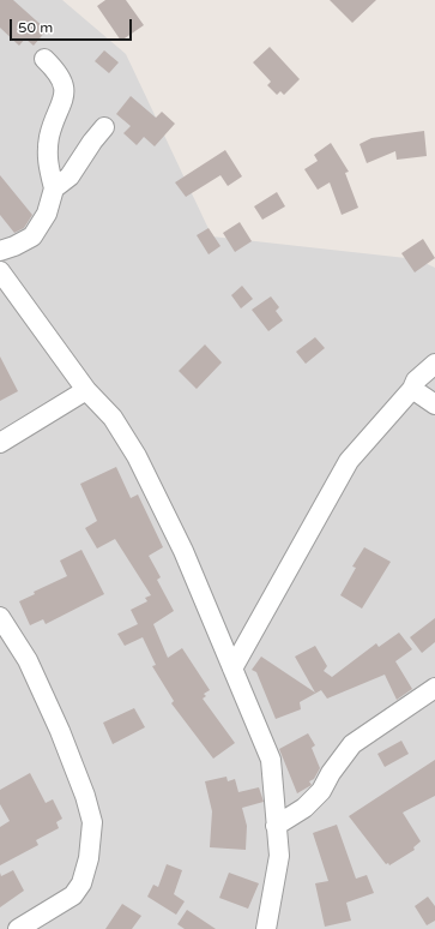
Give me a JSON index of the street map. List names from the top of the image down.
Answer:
{
  "scale_bar": "50 m"
}
